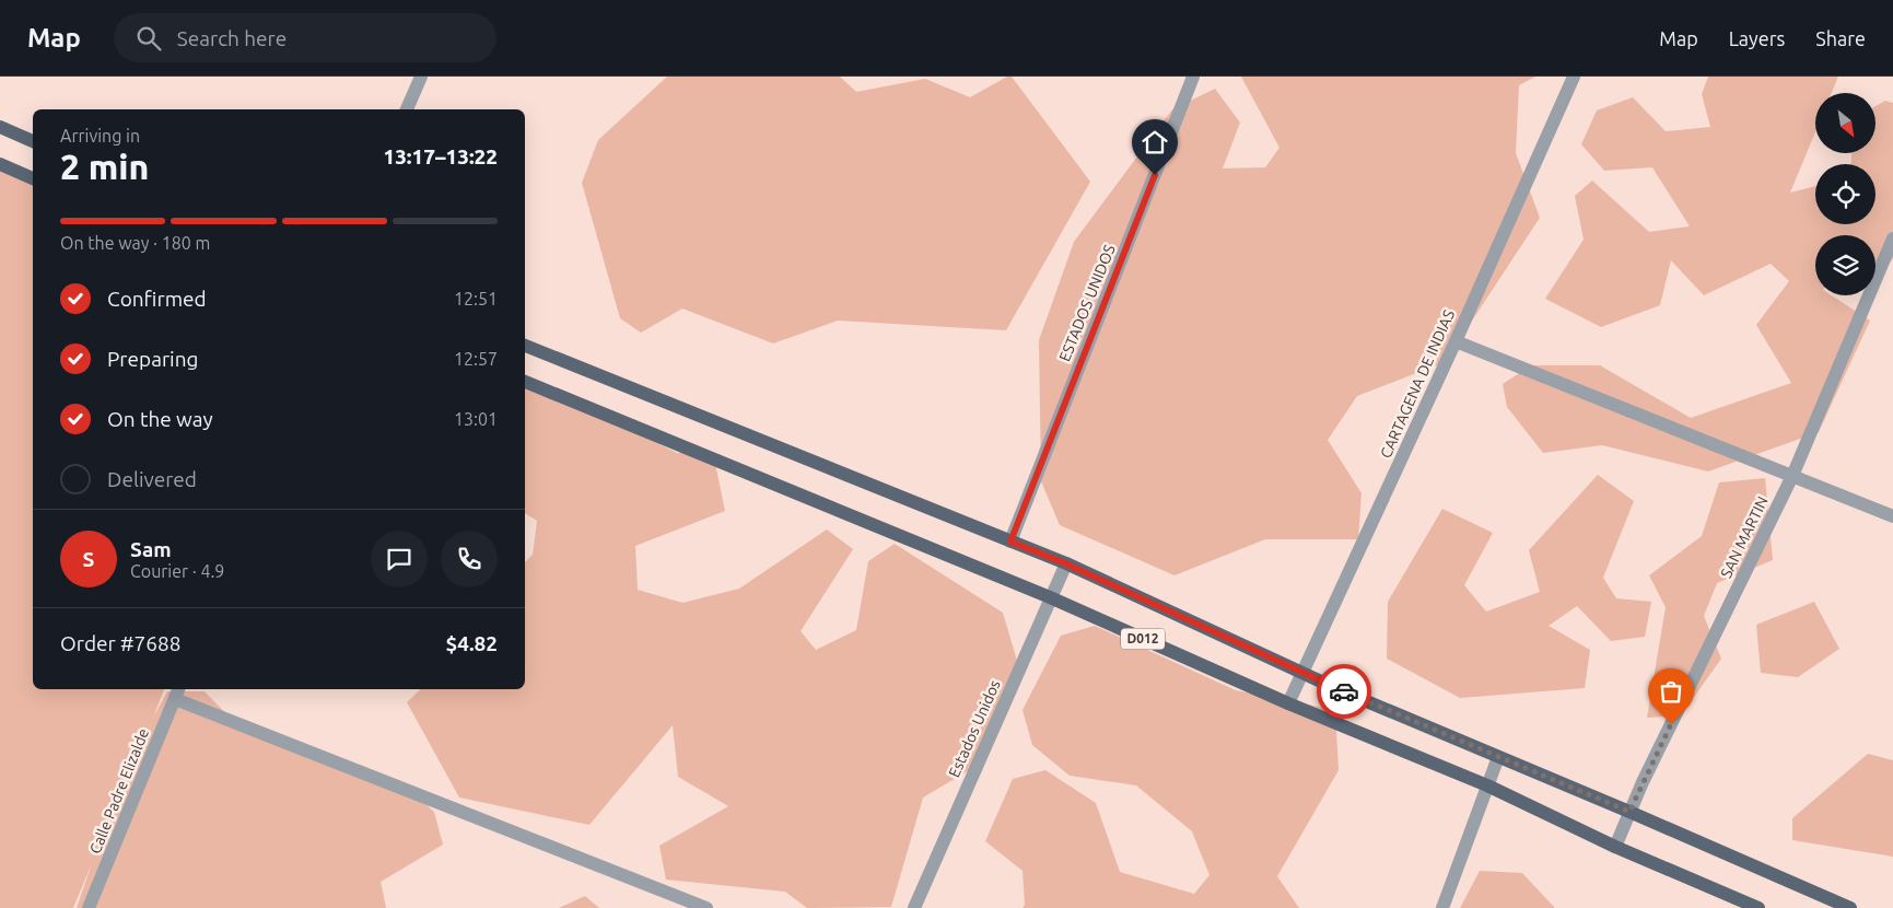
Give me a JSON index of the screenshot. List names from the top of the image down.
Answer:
{
  "streets": {
    "main road": ["D012"],
    "street": [
      "ESTADOS UNIDOS",
      "CARTAGENA DE INDIAS",
      "SAN MARTIN",
      "Estados Unidos",
      "Calle Padre Elizalde"
    ]
  },
  "crossings": [
    ["ESTADOS UNIDOS", "D012"],
    ["CARTAGENA DE INDIAS", "D012"],
    ["SAN MARTIN", "D012"],
    ["D012", "Estados Unidos"]
  ],
  "north": "bottom right",
  "page": {
    "header": "Map",
    "search": "Search here",
    "nav": ["Map", "Layers", "Share"],
    "heading": ["2 min", "Arriving in", "13:17–13:22"],
    "panel": [
      "Sam",
      "Courier · 4.9",
      "Order #7688",
      "$4.82"
    ],
    "bar": "On the way · 180 m",
    "list": [
      ["Confirmed", "12:51"],
      ["Preparing", "12:57"],
      ["On the way", "13:01"],
      "Delivered"
    ],
    "round": "S"
  }
}
